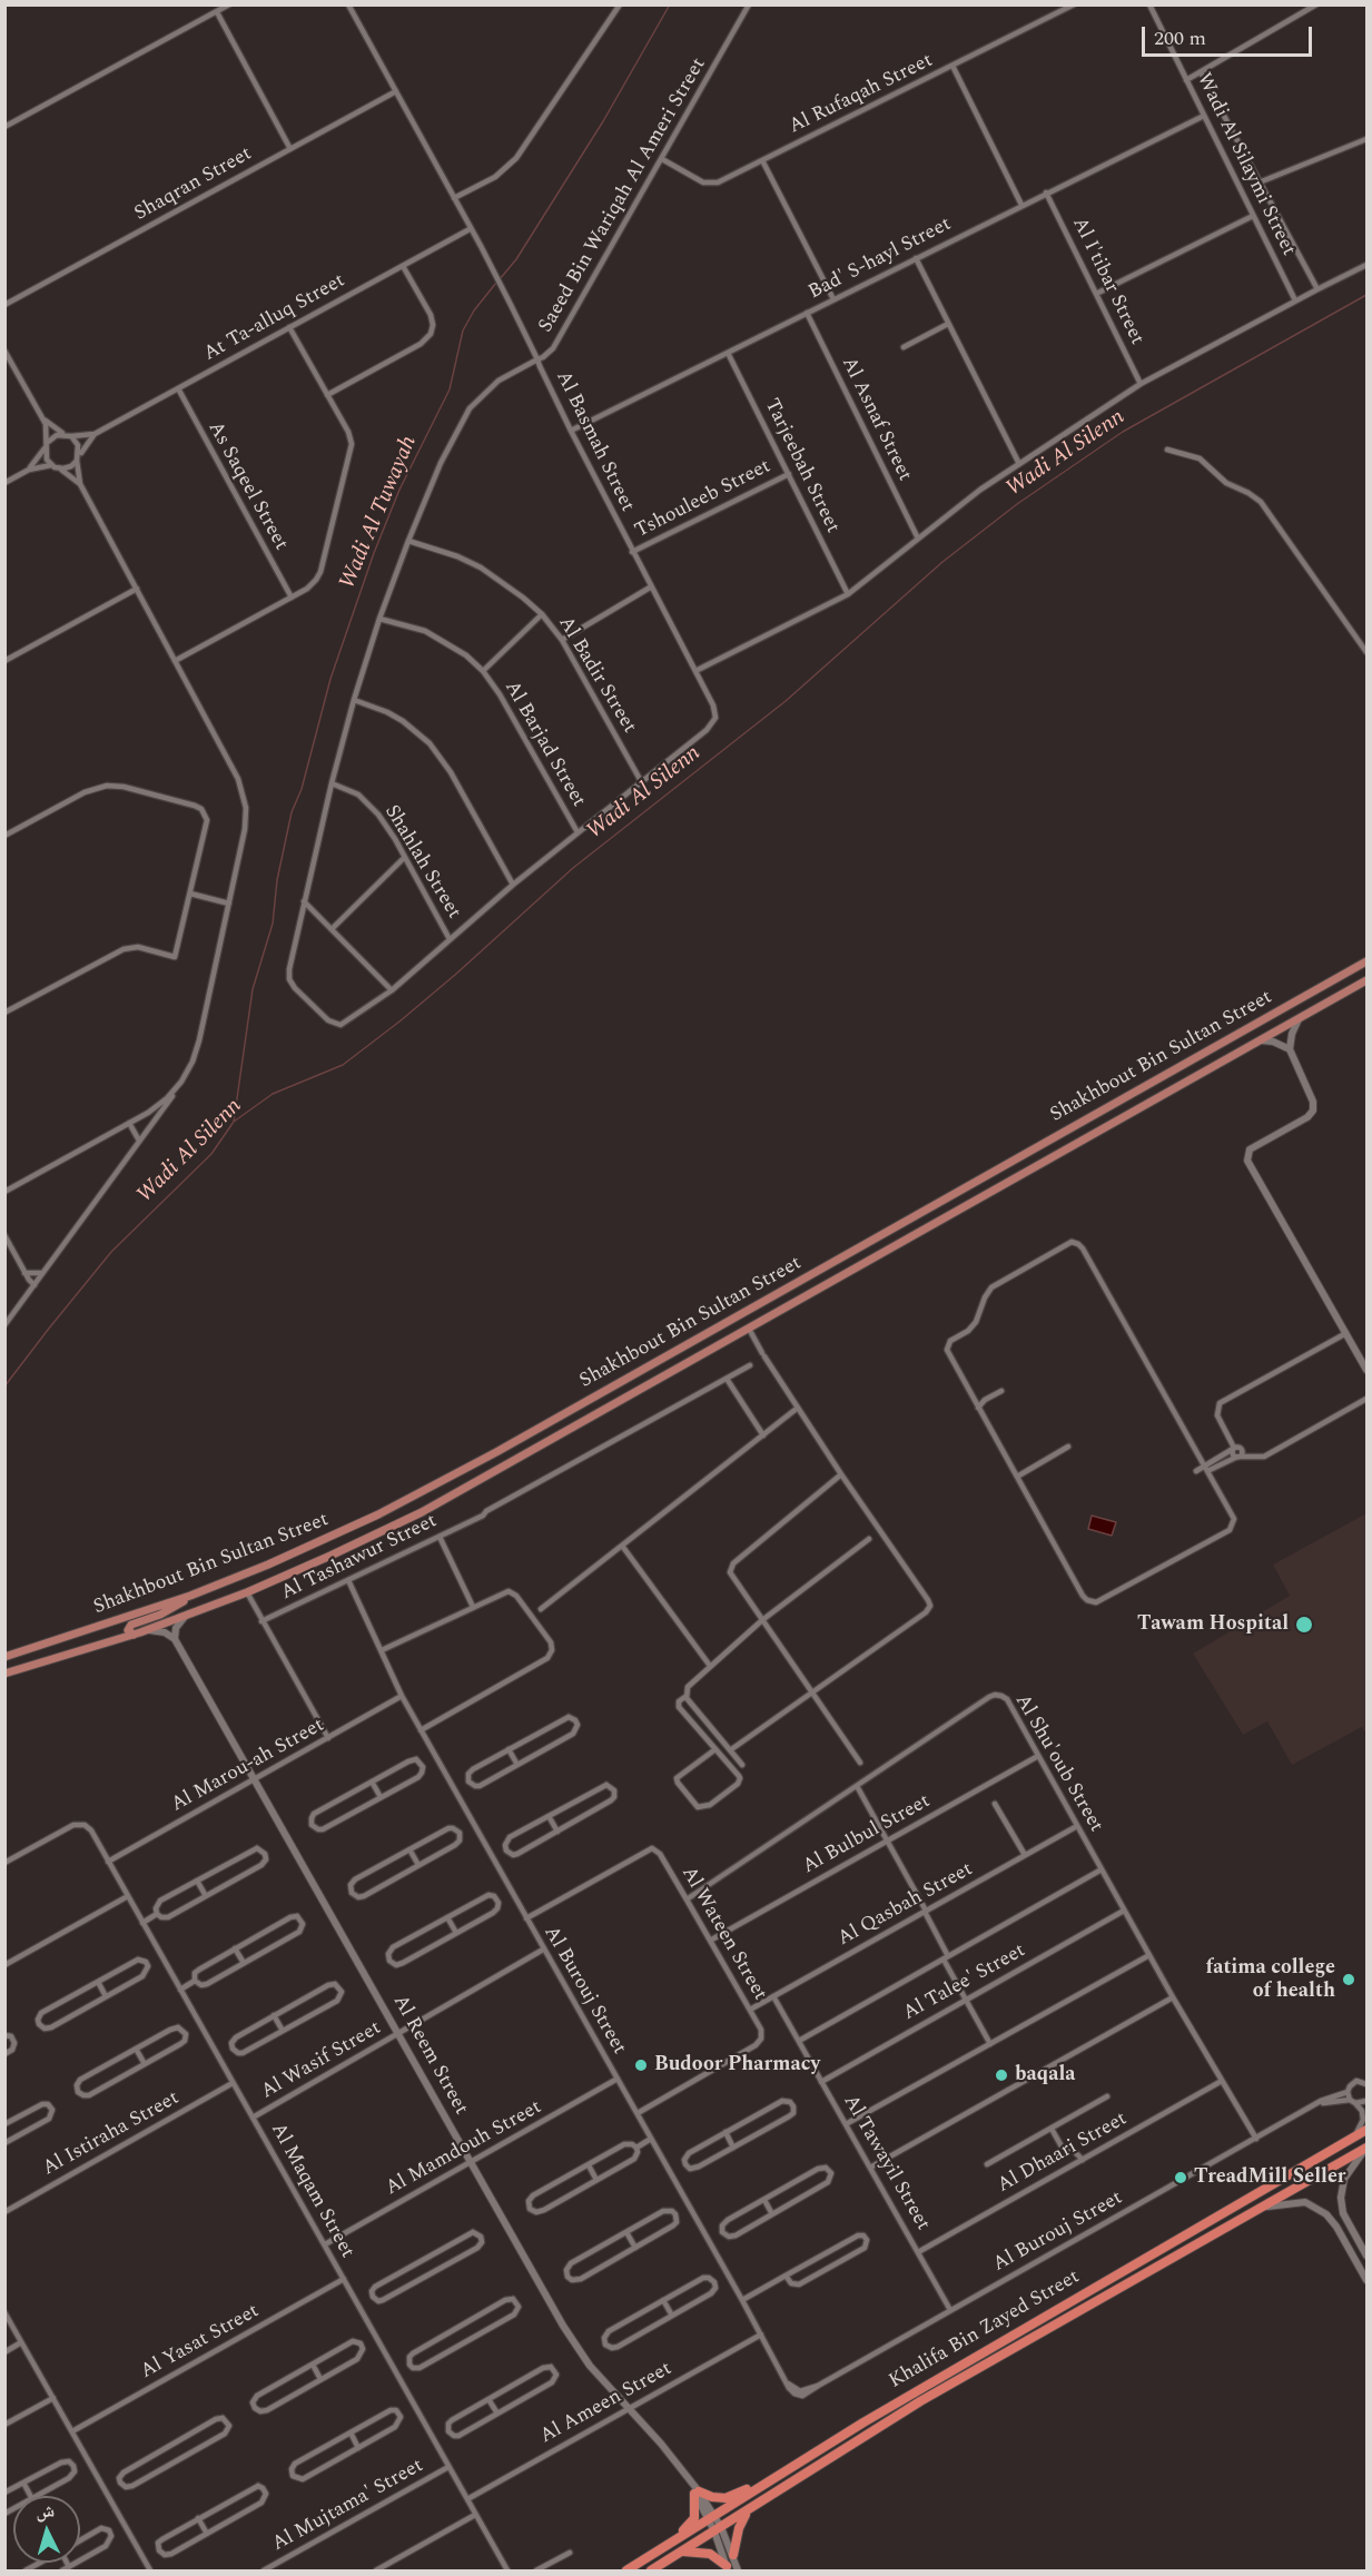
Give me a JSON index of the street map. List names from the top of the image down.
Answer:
{
  "streets": {
    "highway": ["Khalifa Bin Zayed Street"],
    "main road": ["Shakhbout Bin Sultan Street"],
    "street": [
      "Al Rufaqah Street",
      "Wadi Al Silaymi Street",
      "Shaqran Street",
      "Saeed Bin Wariqah Al Ameri Street",
      "Bad' S-hayl Street",
      "Al I'tibar Street",
      "At Ta-alluq Street",
      "Al Asnaf Street",
      "Al Basmah Street",
      "Tarjeebah Street",
      "As Saqeel Street",
      "Tshouleeb Street",
      "Al Badir Street",
      "Al Barjad Street",
      "Shahlah Street",
      "Al Tashawur Street",
      "Al Shu'oub Street",
      "Al Marou-ah Street",
      "Al Bulbul Street",
      "Al Qasbah Street",
      "Al Wateen Street",
      "Al Talee' Street",
      "Al Burouj Street",
      "Al Reem Street",
      "Al Wasif Street",
      "Al Istiraha Street",
      "Al Mamdouh Street",
      "Al Dhaari Street",
      "Al Tawayil Street",
      "Al Maqam Street",
      "Al Yasat Street",
      "Al Ameen Street",
      "Al Mujtama' Street"
    ]
  },
  "crossings": [
    ["Al Rufaqah Street", "Saeed Bin Wariqah Al Ameri Street"],
    ["Wadi Al Silaymi Street", "Bad' S-hayl Street"],
    ["Shaqran Street", "Al Basmah Street"],
    ["Saeed Bin Wariqah Al Ameri Street", "Al Basmah Street"],
    ["Saeed Bin Wariqah Al Ameri Street", "Al Badir Street"],
    ["Saeed Bin Wariqah Al Ameri Street", "Al Barjad Street"],
    ["Saeed Bin Wariqah Al Ameri Street", "Shahlah Street"],
    ["Bad' S-hayl Street", "Al I'tibar Street"],
    ["Bad' S-hayl Street", "Al Asnaf Street"],
    ["Bad' S-hayl Street", "Al Basmah Street"],
    ["Bad' S-hayl Street", "Tarjeebah Street"],
    ["At Ta-alluq Street", "Al Basmah Street"],
    ["At Ta-alluq Street", "As Saqeel Street"],
    ["Al Basmah Street", "Tshouleeb Street"],
    ["Tarjeebah Street", "Tshouleeb Street"],
    ["Al Tashawur Street", "Al Burouj Street"],
    ["Al Shu'oub Street", "Al Bulbul Street"],
    ["Al Shu'oub Street", "Al Qasbah Street"],
    ["Al Shu'oub Street", "Al Wateen Street"],
    ["Al Shu'oub Street", "Al Talee' Street"],
    ["Al Shu'oub Street", "Al Burouj Street"],
    ["Al Shu'oub Street", "Al Dhaari Street"],
    ["Al Marou-ah Street", "Al Burouj Street"],
    ["Al Marou-ah Street", "Al Reem Street"],
    ["Al Marou-ah Street", "Al Maqam Street"],
    ["Al Bulbul Street", "Al Wateen Street"],
    ["Al Qasbah Street", "Al Wateen Street"],
    ["Al Qasbah Street", "Al Tawayil Street"],
    ["Al Wateen Street", "Al Burouj Street"],
    ["Al Talee' Street", "Al Tawayil Street"],
    ["Al Burouj Street", "Al Wasif Street"],
    ["Al Burouj Street", "Al Mamdouh Street"],
    ["Al Burouj Street", "Al Tawayil Street"],
    ["Al Burouj Street", "Al Ameen Street"],
    ["Al Reem Street", "Al Wasif Street"],
    ["Al Reem Street", "Al Mamdouh Street"],
    ["Al Reem Street", "Khalifa Bin Zayed Street"],
    ["Al Reem Street", "Al Ameen Street"],
    ["Al Wasif Street", "Al Maqam Street"],
    ["Al Istiraha Street", "Al Maqam Street"],
    ["Al Mamdouh Street", "Al Maqam Street"],
    ["Al Dhaari Street", "Al Tawayil Street"],
    ["Al Maqam Street", "Al Yasat Street"],
    ["Al Maqam Street", "Al Ameen Street"],
    ["Al Maqam Street", "Al Mujtama' Street"]
  ],
  "water": ["Wadi Al Silenn", "Wadi Al Tuwayah"],
  "places": [
    "Tawam Hospital",
    "fatima college of health",
    "Budoor Pharmacy",
    "baqala",
    "TreadMill Seller"
  ],
  "scale_bar": "200 m",
  "north": "top"
}
